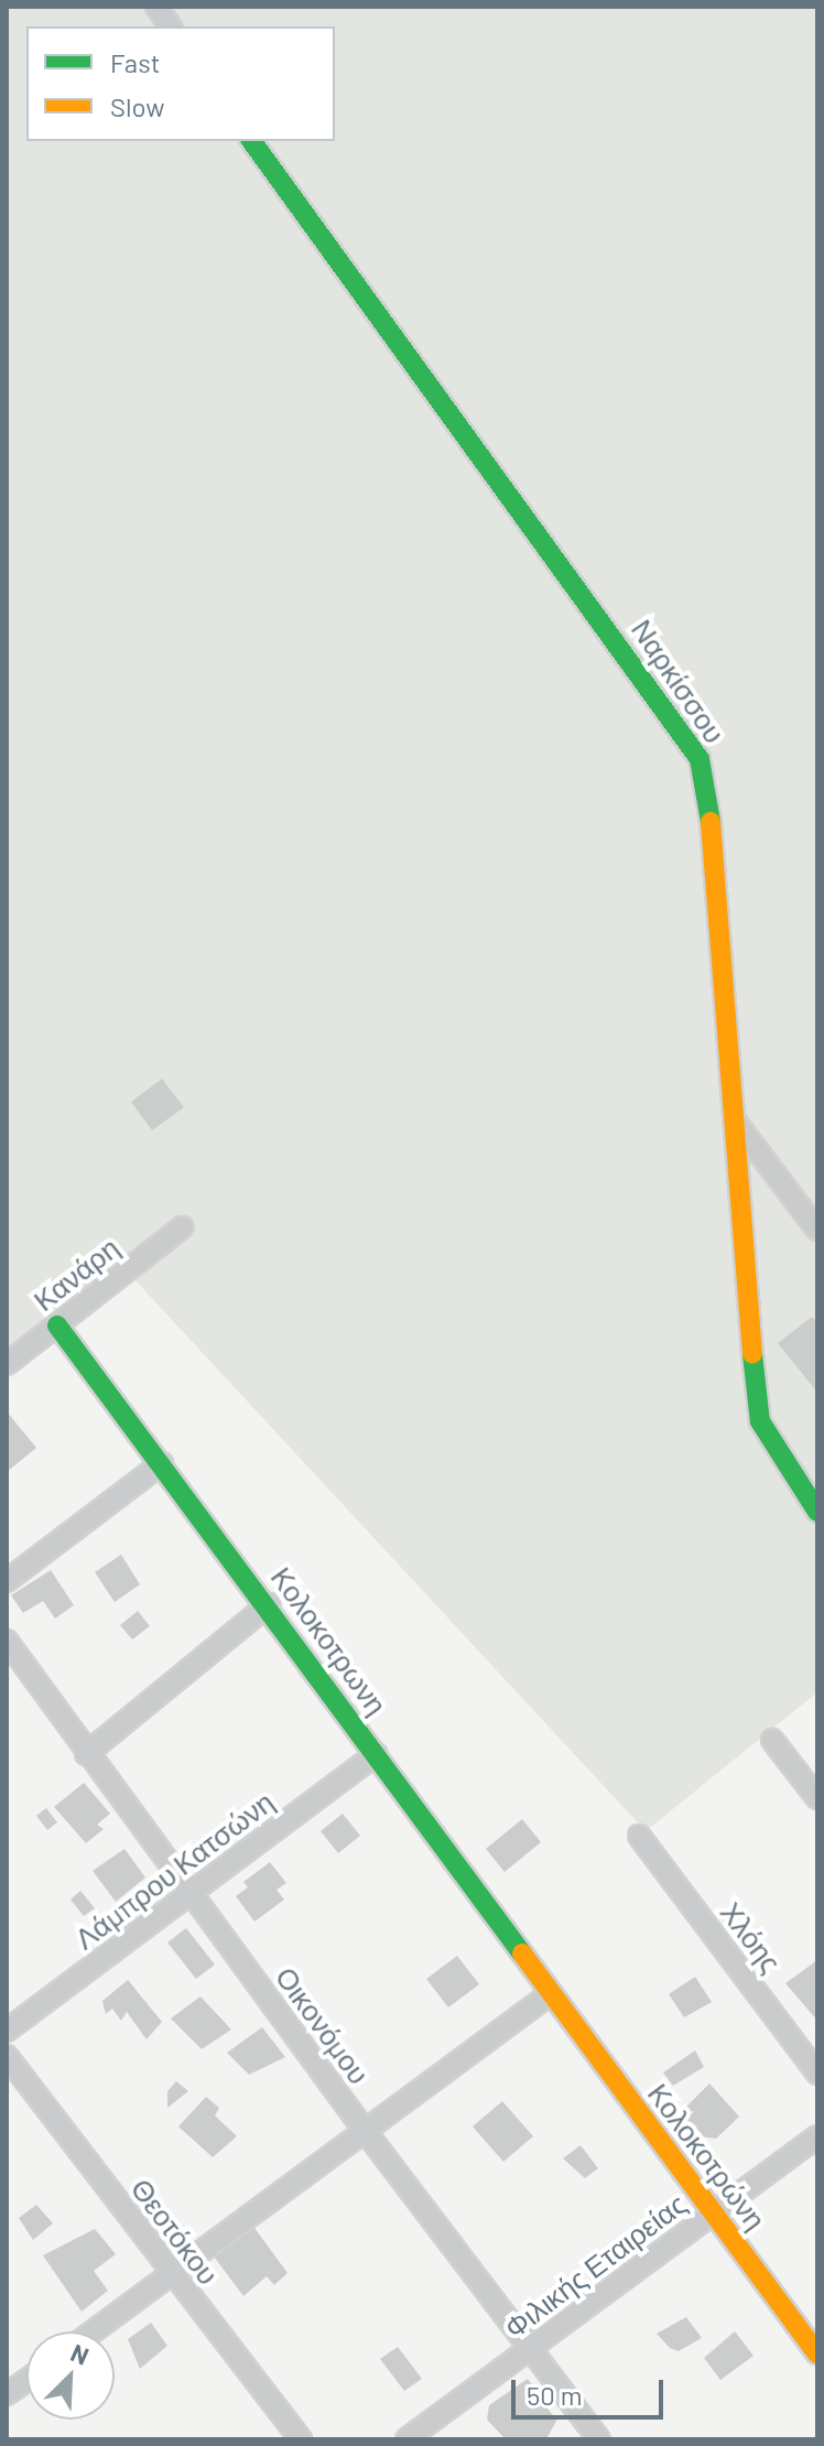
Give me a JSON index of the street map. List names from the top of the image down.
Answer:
{
  "streets": {
    "street": [
      "Ναρκίσσου",
      "Κανάρη",
      "Κολοκοτρωνη",
      "Λάμπρου Κατσώνη",
      "Χλόης",
      "Οικονόμου",
      "Κολοκοτρώνη",
      "Θεοτόκου",
      "Φιλικής Εταιρείας"
    ]
  },
  "crossings": [
    ["Κανάρη", "Κολοκοτρωνη"],
    ["Κολοκοτρωνη", "Λάμπρου Κατσώνη"],
    ["Κολοκοτρωνη", "Κολοκοτρώνη"],
    ["Λάμπρου Κατσώνη", "Οικονόμου"],
    ["Οικονόμου", "Φιλικής Εταιρείας"],
    ["Κολοκοτρώνη", "Φιλικής Εταιρείας"]
  ],
  "legend": ["Fast", "Slow"],
  "scale_bar": "50 m",
  "north": "top right"
}
